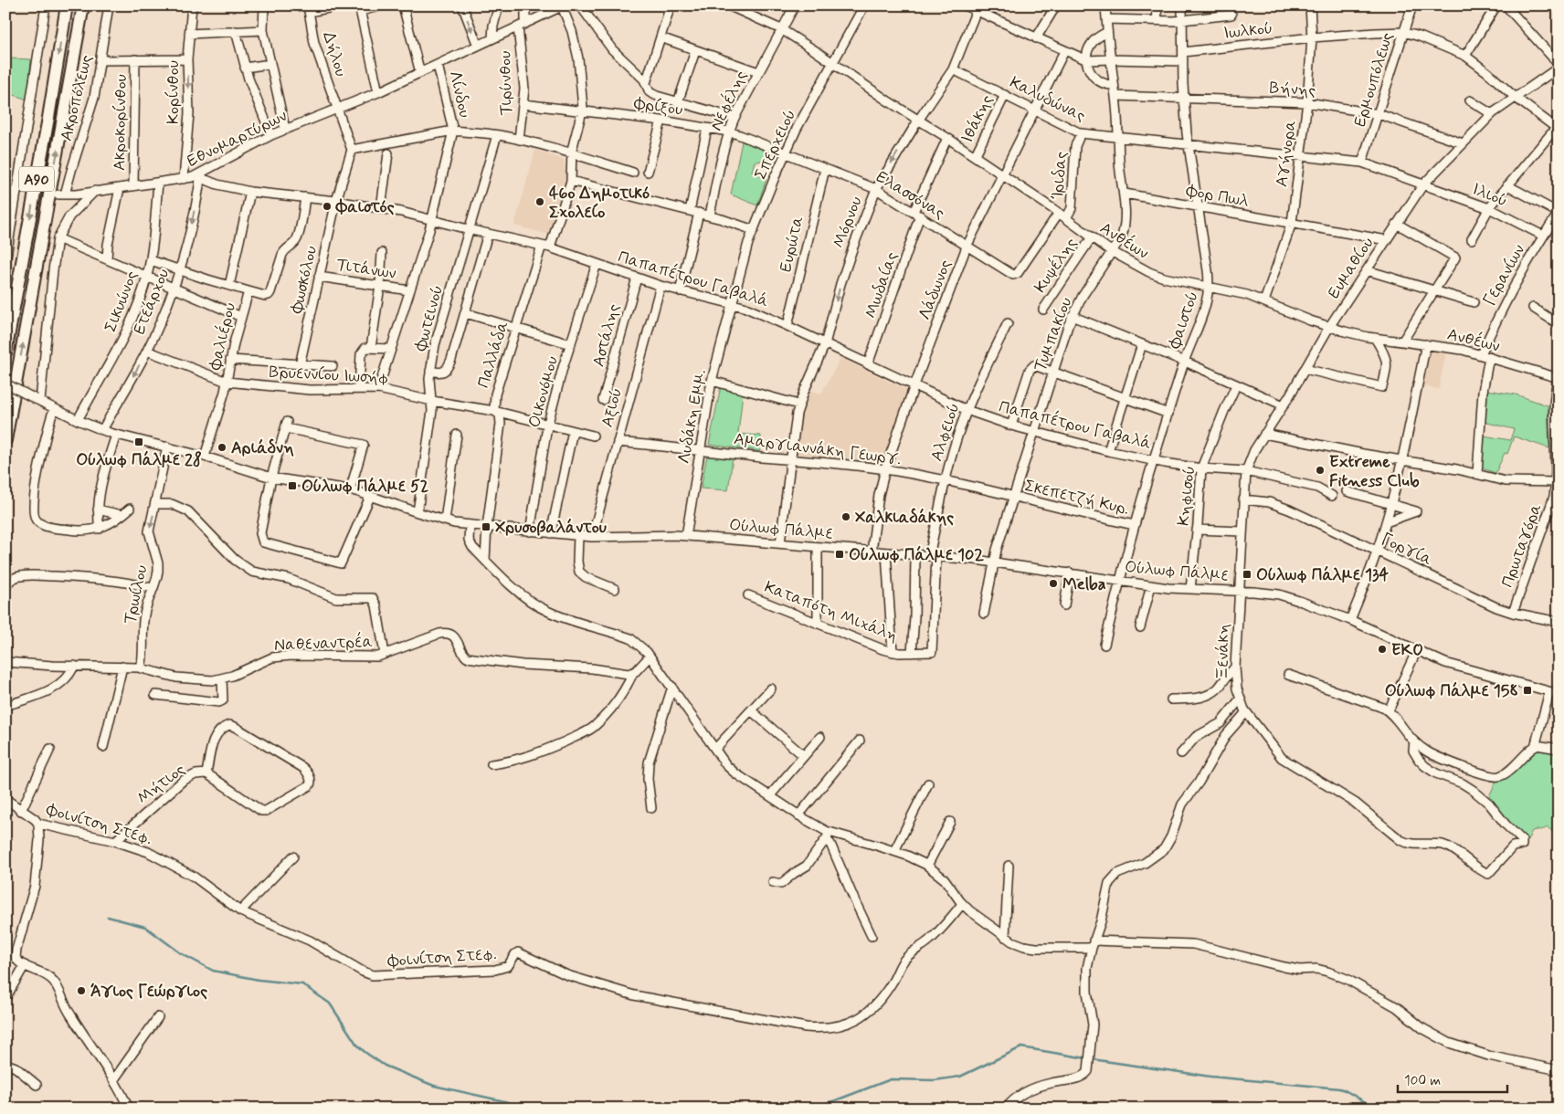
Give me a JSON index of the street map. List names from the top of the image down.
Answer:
{
  "streets": {
    "highway": ["Α90"],
    "street": [
      "Ιωλκού",
      "Δήλου",
      "Ερμουπόλεως",
      "Τιρύνθου",
      "Βήνης",
      "Κορίνθου",
      "Λίνδου",
      "Ακροπόλεως",
      "Καλυδώνας",
      "Νεφέλης",
      "Φρίξου",
      "Ιθάκης",
      "Ακροκορίνθου",
      "Εθνομαρτύρων",
      "Σπερχειού",
      "Αγήνορα",
      "Ίριδας",
      "Ελασσόνας",
      "Ιλιού",
      "Φορ Πωλ",
      "Μόρνου",
      "Ανθέων",
      "Ευρώτα",
      "Κυψέλης",
      "Ευμαθίου",
      "Τιτάνων",
      "Γερανίων",
      "Παπαπέτρου Γαβαλά",
      "Φωσκόλου",
      "Μωδαίας",
      "Λάδωνος",
      "Σικυώνος",
      "Ετεάρχου",
      "Φωτεινού",
      "Φαιστού",
      "Τυμπακίου",
      "Αστάλης",
      "Φαλιέρου",
      "Παλλάδα",
      "Βρυεννίου Ιωσήφ",
      "Οικονόμου",
      "Αξιού",
      "Λυδάκη Εμμ.",
      "Αλφειού",
      "Αμαργιαννάκη Γεωργ.",
      "Κηφισού",
      "Σκεπετζή Κυρ.",
      "Ούλωφ Πάλμε",
      "Πρωταγόρα",
      "Γοργία",
      "Τρωίλου",
      "Καταπότη Μιχάλη",
      "Ναθεναντρέα",
      "Ξενάκη",
      "Μήτιος",
      "Φοινίτση Στεφ."
    ]
  },
  "crossings": [
    ["Ιωλκού", "Ερμουπόλεως"],
    ["Ιωλκού", "Αγήνορα"],
    ["Ιωλκού", "Ευμαθίου"],
    ["Ιωλκού", "Φαιστού"],
    ["Δήλου", "Εθνομαρτύρων"],
    ["Δήλου", "Φωσκόλου"],
    ["Ερμουπόλεως", "Βήνης"],
    ["Ερμουπόλεως", "Ιλιού"],
    ["Τιρύνθου", "Φρίξου"],
    ["Τιρύνθου", "Εθνομαρτύρων"],
    ["Βήνης", "Αγήνορα"],
    ["Βήνης", "Ευμαθίου"],
    ["Βήνης", "Φαιστού"],
    ["Βήνης", "Τυμπακίου"],
    ["Κορίνθου", "Εθνομαρτύρων"],
    ["Λίνδου", "Εθνομαρτύρων"],
    ["Ακροπόλεως", "Εθνομαρτύρων"],
    ["Καλυδώνας", "Ιθάκης"],
    ["Καλυδώνας", "Αγήνορα"],
    ["Καλυδώνας", "Ίριδας"],
    ["Καλυδώνας", "Ιλιού"],
    ["Καλυδώνας", "Μόρνου"],
    ["Καλυδώνας", "Λάδωνος"],
    ["Καλυδώνας", "Φαιστού"],
    ["Καλυδώνας", "Τυμπακίου"],
    ["Νεφέλης", "Φρίξου"],
    ["Νεφέλης", "Ανθέων"],
    ["Φρίξου", "Σπερχειού"],
    ["Φρίξου", "Ελασσόνας"],
    ["Φρίξου", "Παλλάδα"],
    ["Ιθάκης", "Ανθέων"],
    ["Ακροκορίνθου", "Εθνομαρτύρων"],
    ["Εθνομαρτύρων", "Παπαπέτρου Γαβαλά"],
    ["Εθνομαρτύρων", "Σικυώνος"],
    ["Εθνομαρτύρων", "Ετεάρχου"],
    ["Εθνομαρτύρων", "Παλλάδα"],
    ["Σπερχειού", "Ελασσόνας"],
    ["Σπερχειού", "Ανθέων"],
    ["Σπερχειού", "Παπαπέτρου Γαβαλά"],
    ["Σπερχειού", "Λυδάκη Εμμ."],
    ["Αγήνορα", "Ιλιού"],
    ["Αγήνορα", "Φορ Πωλ"],
    ["Αγήνορα", "Ανθέων"],
    ["Ίριδας", "Ελασσόνας"],
    ["Ίριδας", "Ανθέων"],
    ["Ελασσόνας", "Μόρνου"],
    ["Ελασσόνας", "Ευρώτα"],
    ["Ελασσόνας", "Μωδαίας"],
    ["Ελασσόνας", "Λάδωνος"],
    ["Ιλιού", "Ευμαθίου"],
    ["Ιλιού", "Γερανίων"],
    ["Φορ Πωλ", "Ευμαθίου"],
    ["Φορ Πωλ", "Φαιστού"],
    ["Φορ Πωλ", "Τυμπακίου"],
    ["Μόρνου", "Ανθέων"],
    ["Μόρνου", "Παπαπέτρου Γαβαλά"],
    ["Μόρνου", "Αμαργιαννάκη Γεωργ."],
    ["Μόρνου", "Ούλωφ Πάλμε"],
    ["Ανθέων", "Κυψέλης"],
    ["Ανθέων", "Ευμαθίου"],
    ["Ανθέων", "Γερανίων"],
    ["Ανθέων", "Μωδαίας"],
    ["Ανθέων", "Λάδωνος"],
    ["Ανθέων", "Φαιστού"],
    ["Ανθέων", "Τυμπακίου"],
    ["Ανθέων", "Πρωταγόρα"],
    ["Ευρώτα", "Παπαπέτρου Γαβαλά"],
    ["Ευμαθίου", "Παπαπέτρου Γαβαλά"],
    ["Ευμαθίου", "Ούλωφ Πάλμε"],
    ["Ευμαθίου", "Γοργία"],
    ["Ευμαθίου", "Ξενάκη"],
    ["Τιτάνων", "Φωσκόλου"],
    ["Παπαπέτρου Γαβαλά", "Φωσκόλου"],
    ["Παπαπέτρου Γαβαλά", "Μωδαίας"],
    ["Παπαπέτρου Γαβαλά", "Λάδωνος"],
    ["Παπαπέτρου Γαβαλά", "Ετεάρχου"],
    ["Παπαπέτρου Γαβαλά", "Φωτεινού"],
    ["Παπαπέτρου Γαβαλά", "Φαιστού"],
    ["Παπαπέτρου Γαβαλά", "Τυμπακίου"],
    ["Παπαπέτρου Γαβαλά", "Αστάλης"],
    ["Παπαπέτρου Γαβαλά", "Φαλιέρου"],
    ["Παπαπέτρου Γαβαλά", "Παλλάδα"],
    ["Παπαπέτρου Γαβαλά", "Οικονόμου"],
    ["Παπαπέτρου Γαβαλά", "Αξιού"],
    ["Παπαπέτρου Γαβαλά", "Λυδάκη Εμμ."],
    ["Παπαπέτρου Γαβαλά", "Αλφειού"],
    ["Παπαπέτρου Γαβαλά", "Κηφισού"],
    ["Λάδωνος", "Αμαργιαννάκη Γεωργ."],
    ["Λάδωνος", "Ούλωφ Πάλμε"],
    ["Σικυώνος", "Ούλωφ Πάλμε"],
    ["Ετεάρχου", "Βρυεννίου Ιωσήφ"],
    ["Ετεάρχου", "Ούλωφ Πάλμε"],
    ["Φωτεινού", "Βρυεννίου Ιωσήφ"],
    ["Φωτεινού", "Ούλωφ Πάλμε"],
    ["Φαιστού", "Σκεπετζή Κυρ."],
    ["Φαιστού", "Ούλωφ Πάλμε"],
    ["Τυμπακίου", "Αμαργιαννάκη Γεωργ."],
    ["Τυμπακίου", "Σκεπετζή Κυρ."],
    ["Τυμπακίου", "Ούλωφ Πάλμε"],
    ["Φαλιέρου", "Βρυεννίου Ιωσήφ"],
    ["Φαλιέρου", "Ούλωφ Πάλμε"],
    ["Παλλάδα", "Βρυεννίου Ιωσήφ"],
    ["Παλλάδα", "Ούλωφ Πάλμε"],
    ["Βρυεννίου Ιωσήφ", "Οικονόμου"],
    ["Οικονόμου", "Ούλωφ Πάλμε"],
    ["Αξιού", "Αμαργιαννάκη Γεωργ."],
    ["Αξιού", "Ούλωφ Πάλμε"],
    ["Λυδάκη Εμμ.", "Αμαργιαννάκη Γεωργ."],
    ["Λυδάκη Εμμ.", "Ούλωφ Πάλμε"],
    ["Αλφειού", "Αμαργιαννάκη Γεωργ."],
    ["Αλφειού", "Ούλωφ Πάλμε"],
    ["Αλφειού", "Καταπότη Μιχάλη"],
    ["Αμαργιαννάκη Γεωργ.", "Σκεπετζή Κυρ."],
    ["Κηφισού", "Ούλωφ Πάλμε"],
    ["Ούλωφ Πάλμε", "Τρωίλου"],
    ["Ούλωφ Πάλμε", "Ξενάκη"],
    ["Πρωταγόρα", "Γοργία"],
    ["Τρωίλου", "Ναθεναντρέα"],
    ["Μήτιος", "Φοινίτση Στεφ."]
  ],
  "one_way": ["Μόρνου"],
  "places": {
    "other": [
      "46ο Δημοτικό Σχολείο",
      "Φαιστός",
      "Αριάδνη",
      "Extreme Fitness Club",
      "Χαλκιαδάκης",
      "Melba",
      "EKO",
      "Άγιος Γεώργιος"
    ],
    "transit": [
      "Ούλωφ Πάλμε 28",
      "Ούλωφ Πάλμε 52",
      "Χρυσοβαλάντου",
      "Ούλωφ Πάλμε 102",
      "Ούλωφ Πάλμε 134",
      "Ούλωφ Πάλμε 158"
    ]
  },
  "scale_bar": "100 m"
}
